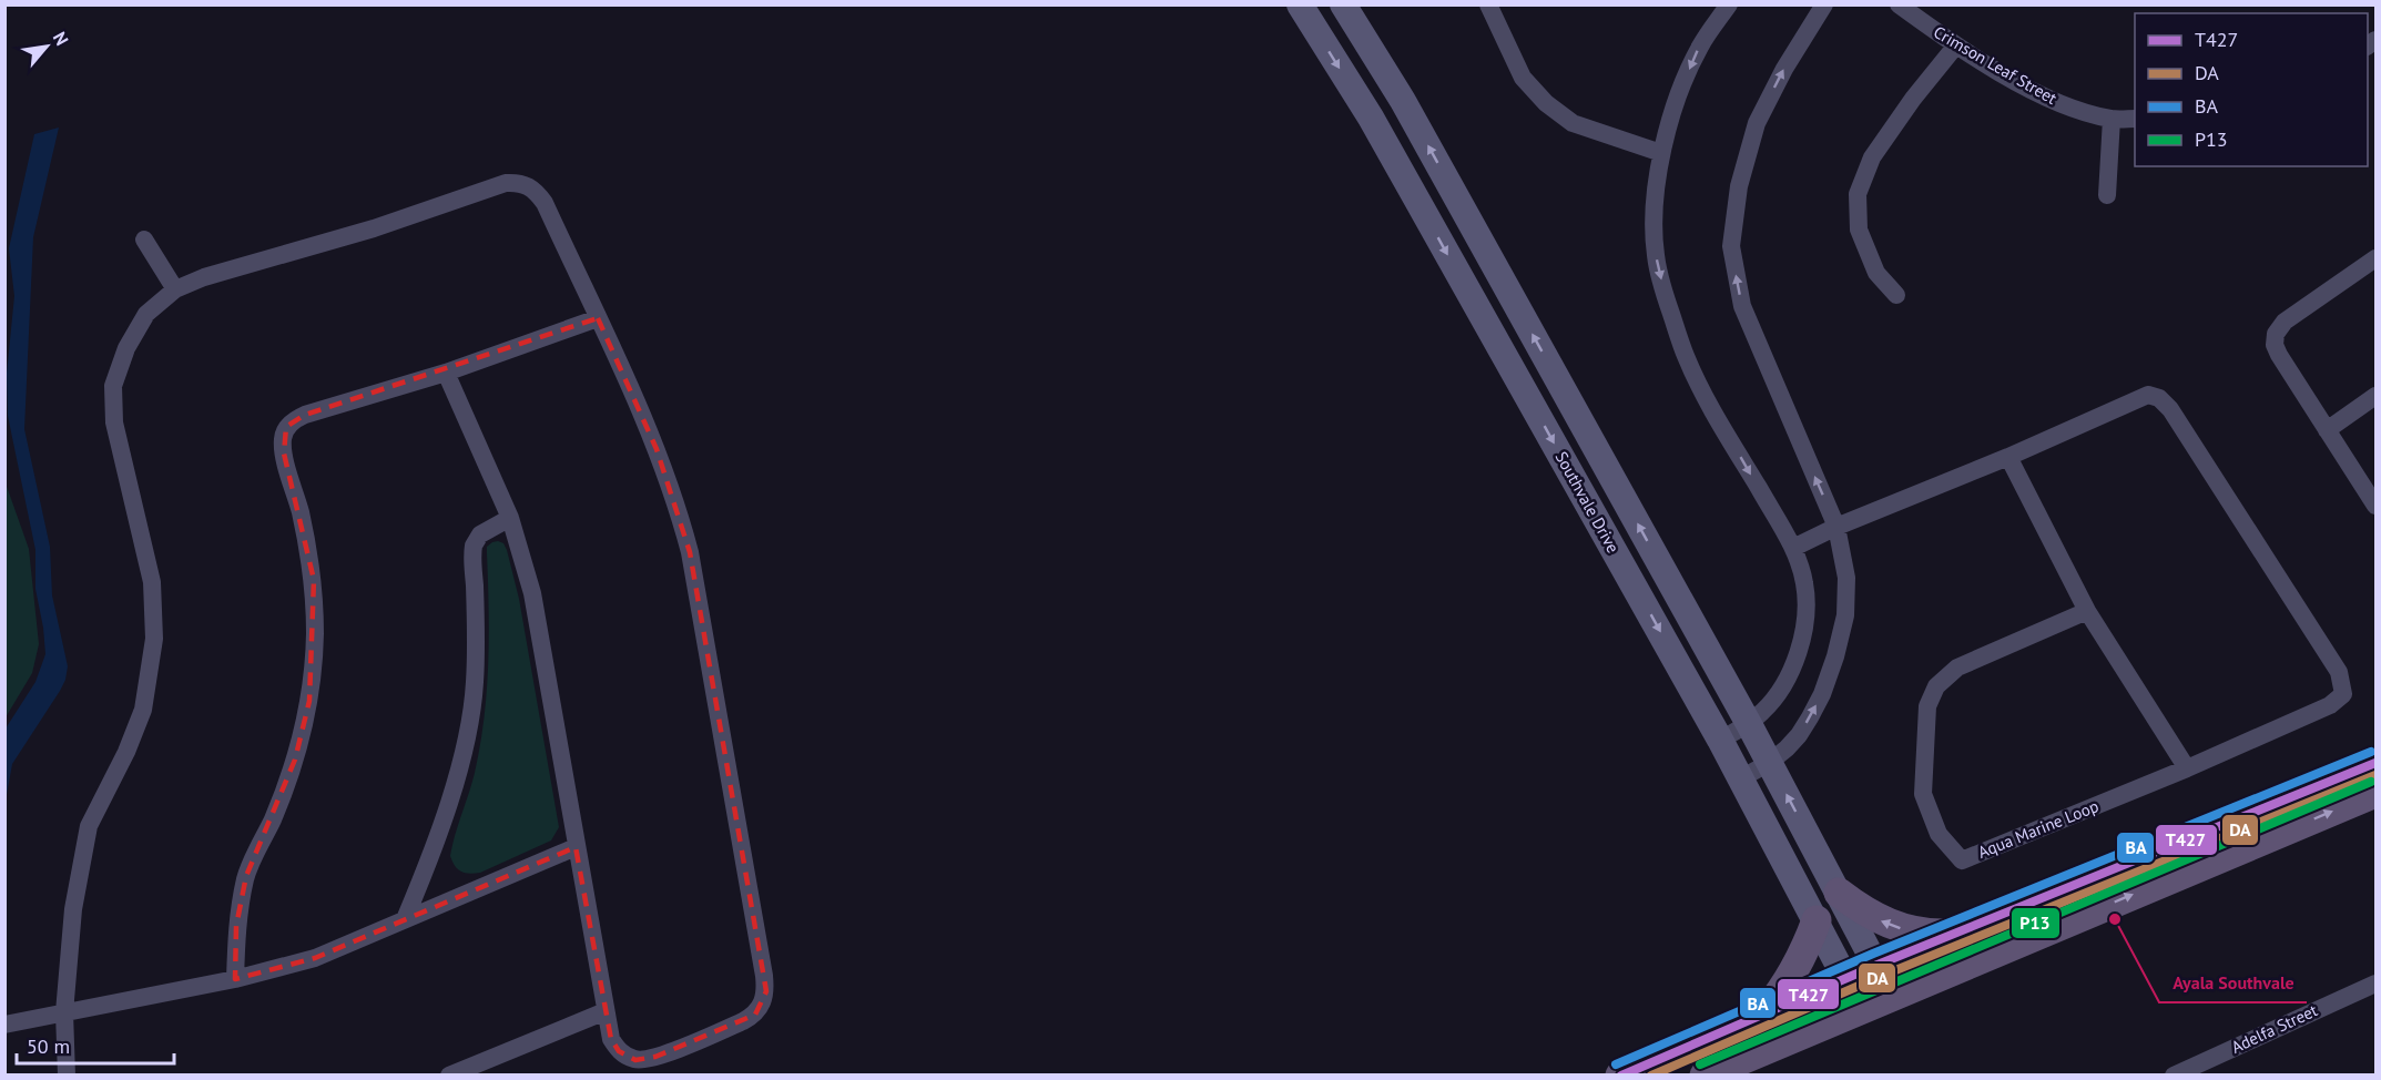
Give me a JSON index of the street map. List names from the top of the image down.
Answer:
{
  "streets": {
    "street": [
      "Crimson Leaf Street",
      "Southvale Drive",
      "Aqua Marine Loop",
      "Adelfa Street"
    ]
  },
  "places": ["Ayala Southvale"],
  "lines": [
    "transit line BA",
    "transit line T427",
    "transit line DA",
    "transit line P13"
  ],
  "legend": [
    "T427",
    "DA",
    "BA",
    "P13"
  ],
  "scale_bar": "50 m",
  "north": "top right"
}
